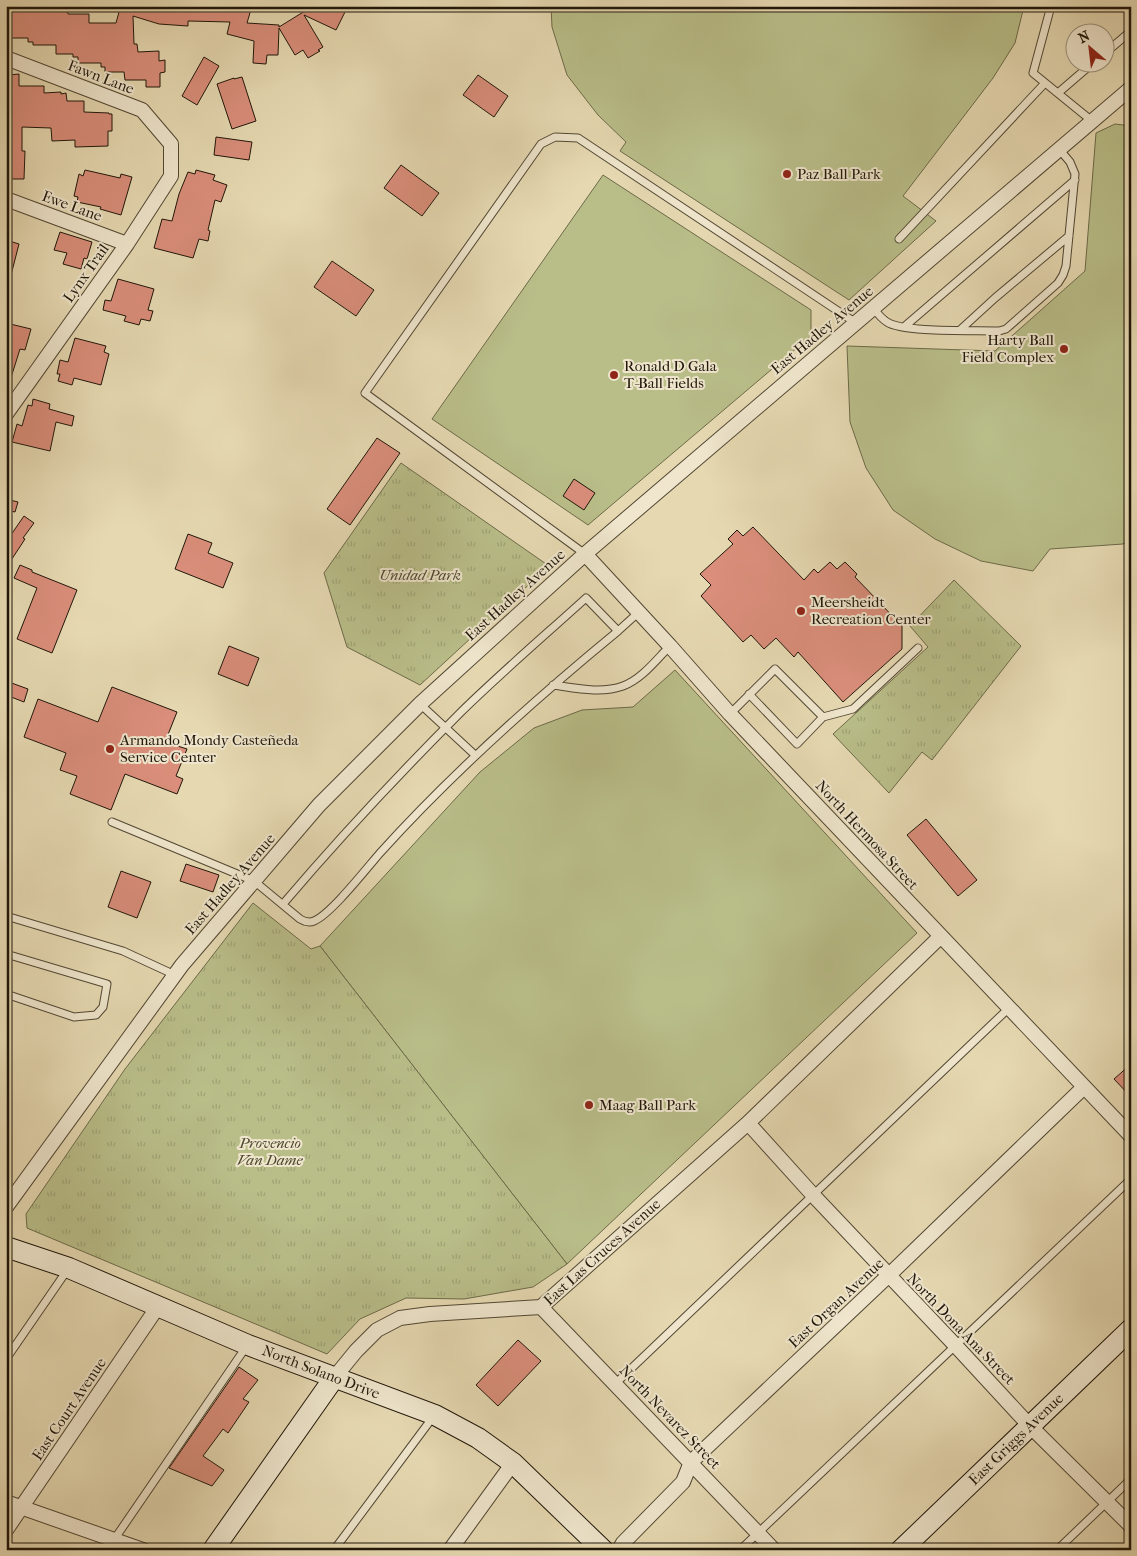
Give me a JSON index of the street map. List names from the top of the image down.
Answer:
{
  "streets": {
    "main road": ["East Las Cruces Avenue", "North Solano Drive", "East Griggs Avenue"],
    "street": [
      "Fawn Lane",
      "Ewe Lane",
      "Lynx Trail",
      "East Hadley Avenue",
      "North Hermosa Street",
      "East Organ Avenue",
      "North Dona Ana Street",
      "East Court Avenue",
      "North Nevarez Street"
    ]
  },
  "crossings": [
    ["Fawn Lane", "Lynx Trail"],
    ["Ewe Lane", "Lynx Trail"],
    ["East Hadley Avenue", "North Hermosa Street"],
    ["North Hermosa Street", "East Las Cruces Avenue"],
    ["North Hermosa Street", "East Organ Avenue"],
    ["East Las Cruces Avenue", "North Dona Ana Street"],
    ["East Las Cruces Avenue", "North Solano Drive"],
    ["East Las Cruces Avenue", "North Nevarez Street"],
    ["East Organ Avenue", "North Dona Ana Street"],
    ["East Organ Avenue", "North Nevarez Street"],
    ["North Dona Ana Street", "East Griggs Avenue"],
    ["North Solano Drive", "East Court Avenue"]
  ],
  "parks": ["Unidad Park", "Provencio Van Dame"],
  "places": [
    "Paz Ball Park",
    "Harty Ball Field Complex",
    "Ronald D Gala T-Ball Fields",
    "Meersheidt Recreation Center",
    "Armando Mondy Casteñeda Service Center",
    "Maag Ball Park"
  ],
  "north": "top left"
}
